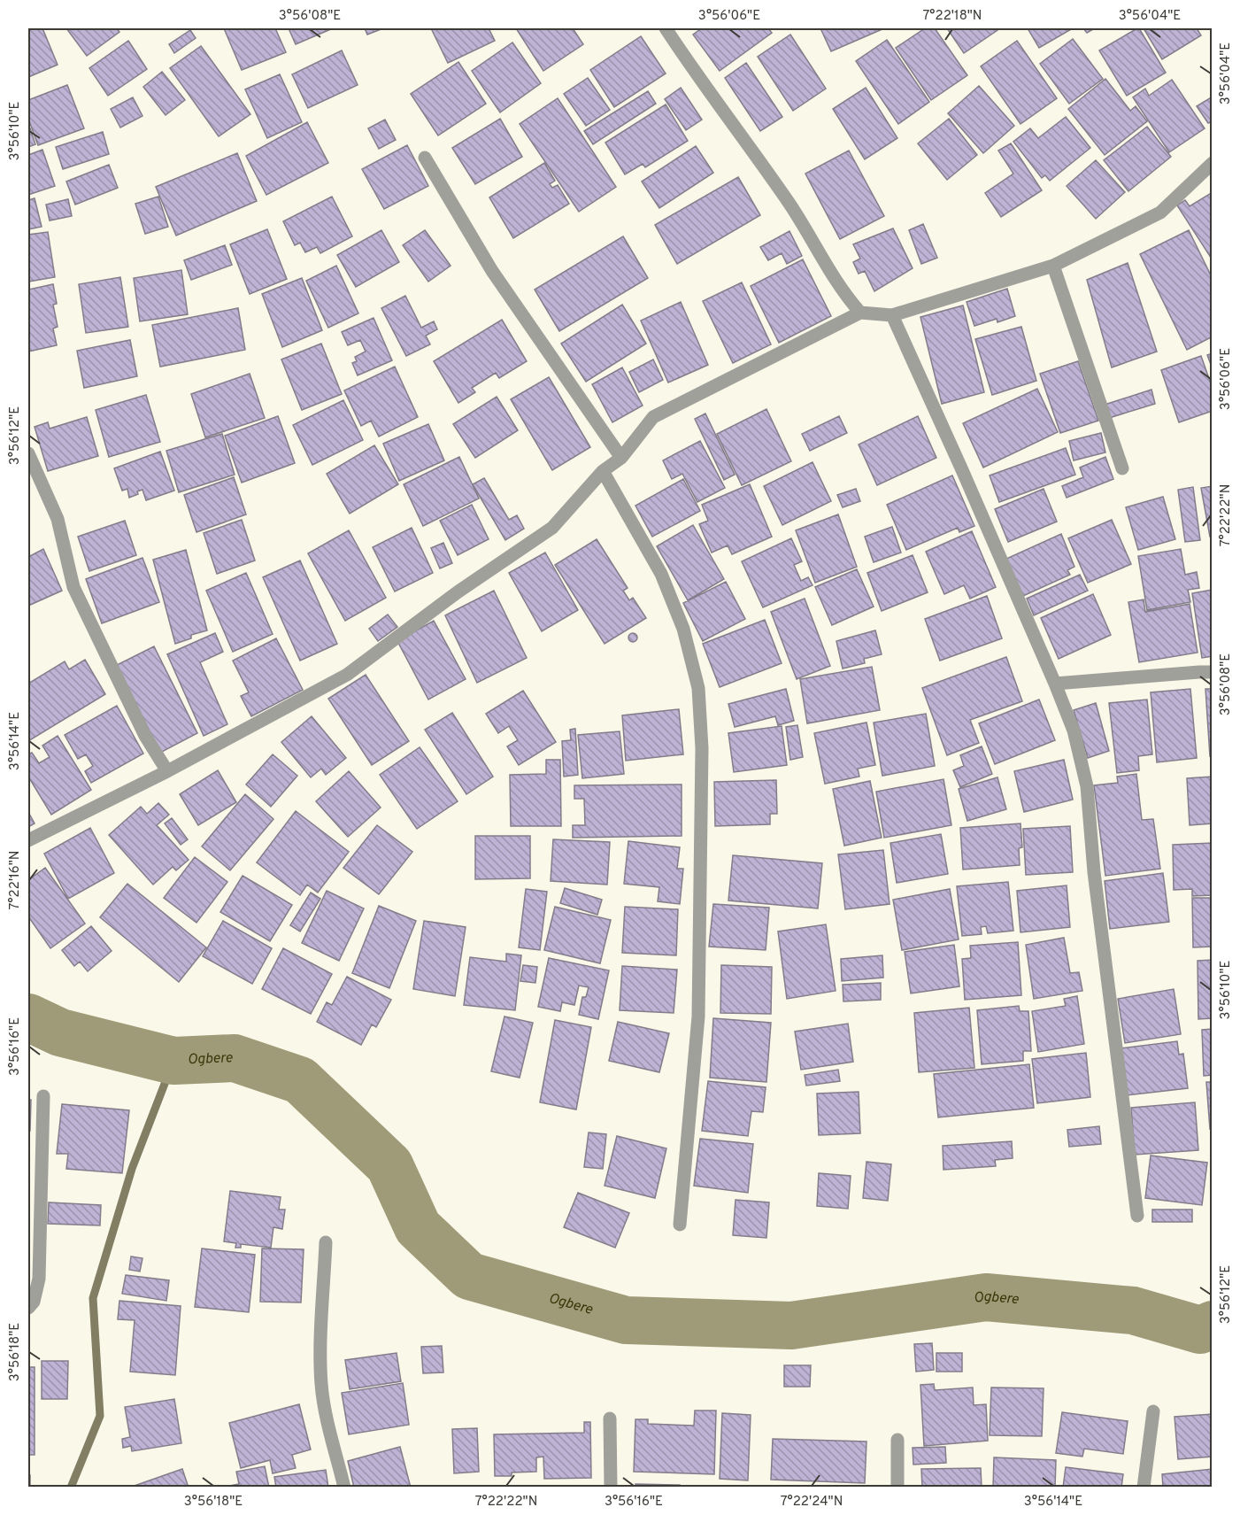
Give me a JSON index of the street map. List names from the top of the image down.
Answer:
{
  "water": ["Ogbere"],
  "coordinates": [
    "3°56'08\"E",
    "3°56'06\"E",
    "7°22'18\"N",
    "3°56'04\"E",
    "3°56'10\"E",
    "3°56'12\"E",
    "7°22'22\"N",
    "3°56'14\"E",
    "7°22'16\"N",
    "3°56'16\"E",
    "3°56'18\"E",
    "7°22'24\"N"
  ]
}
